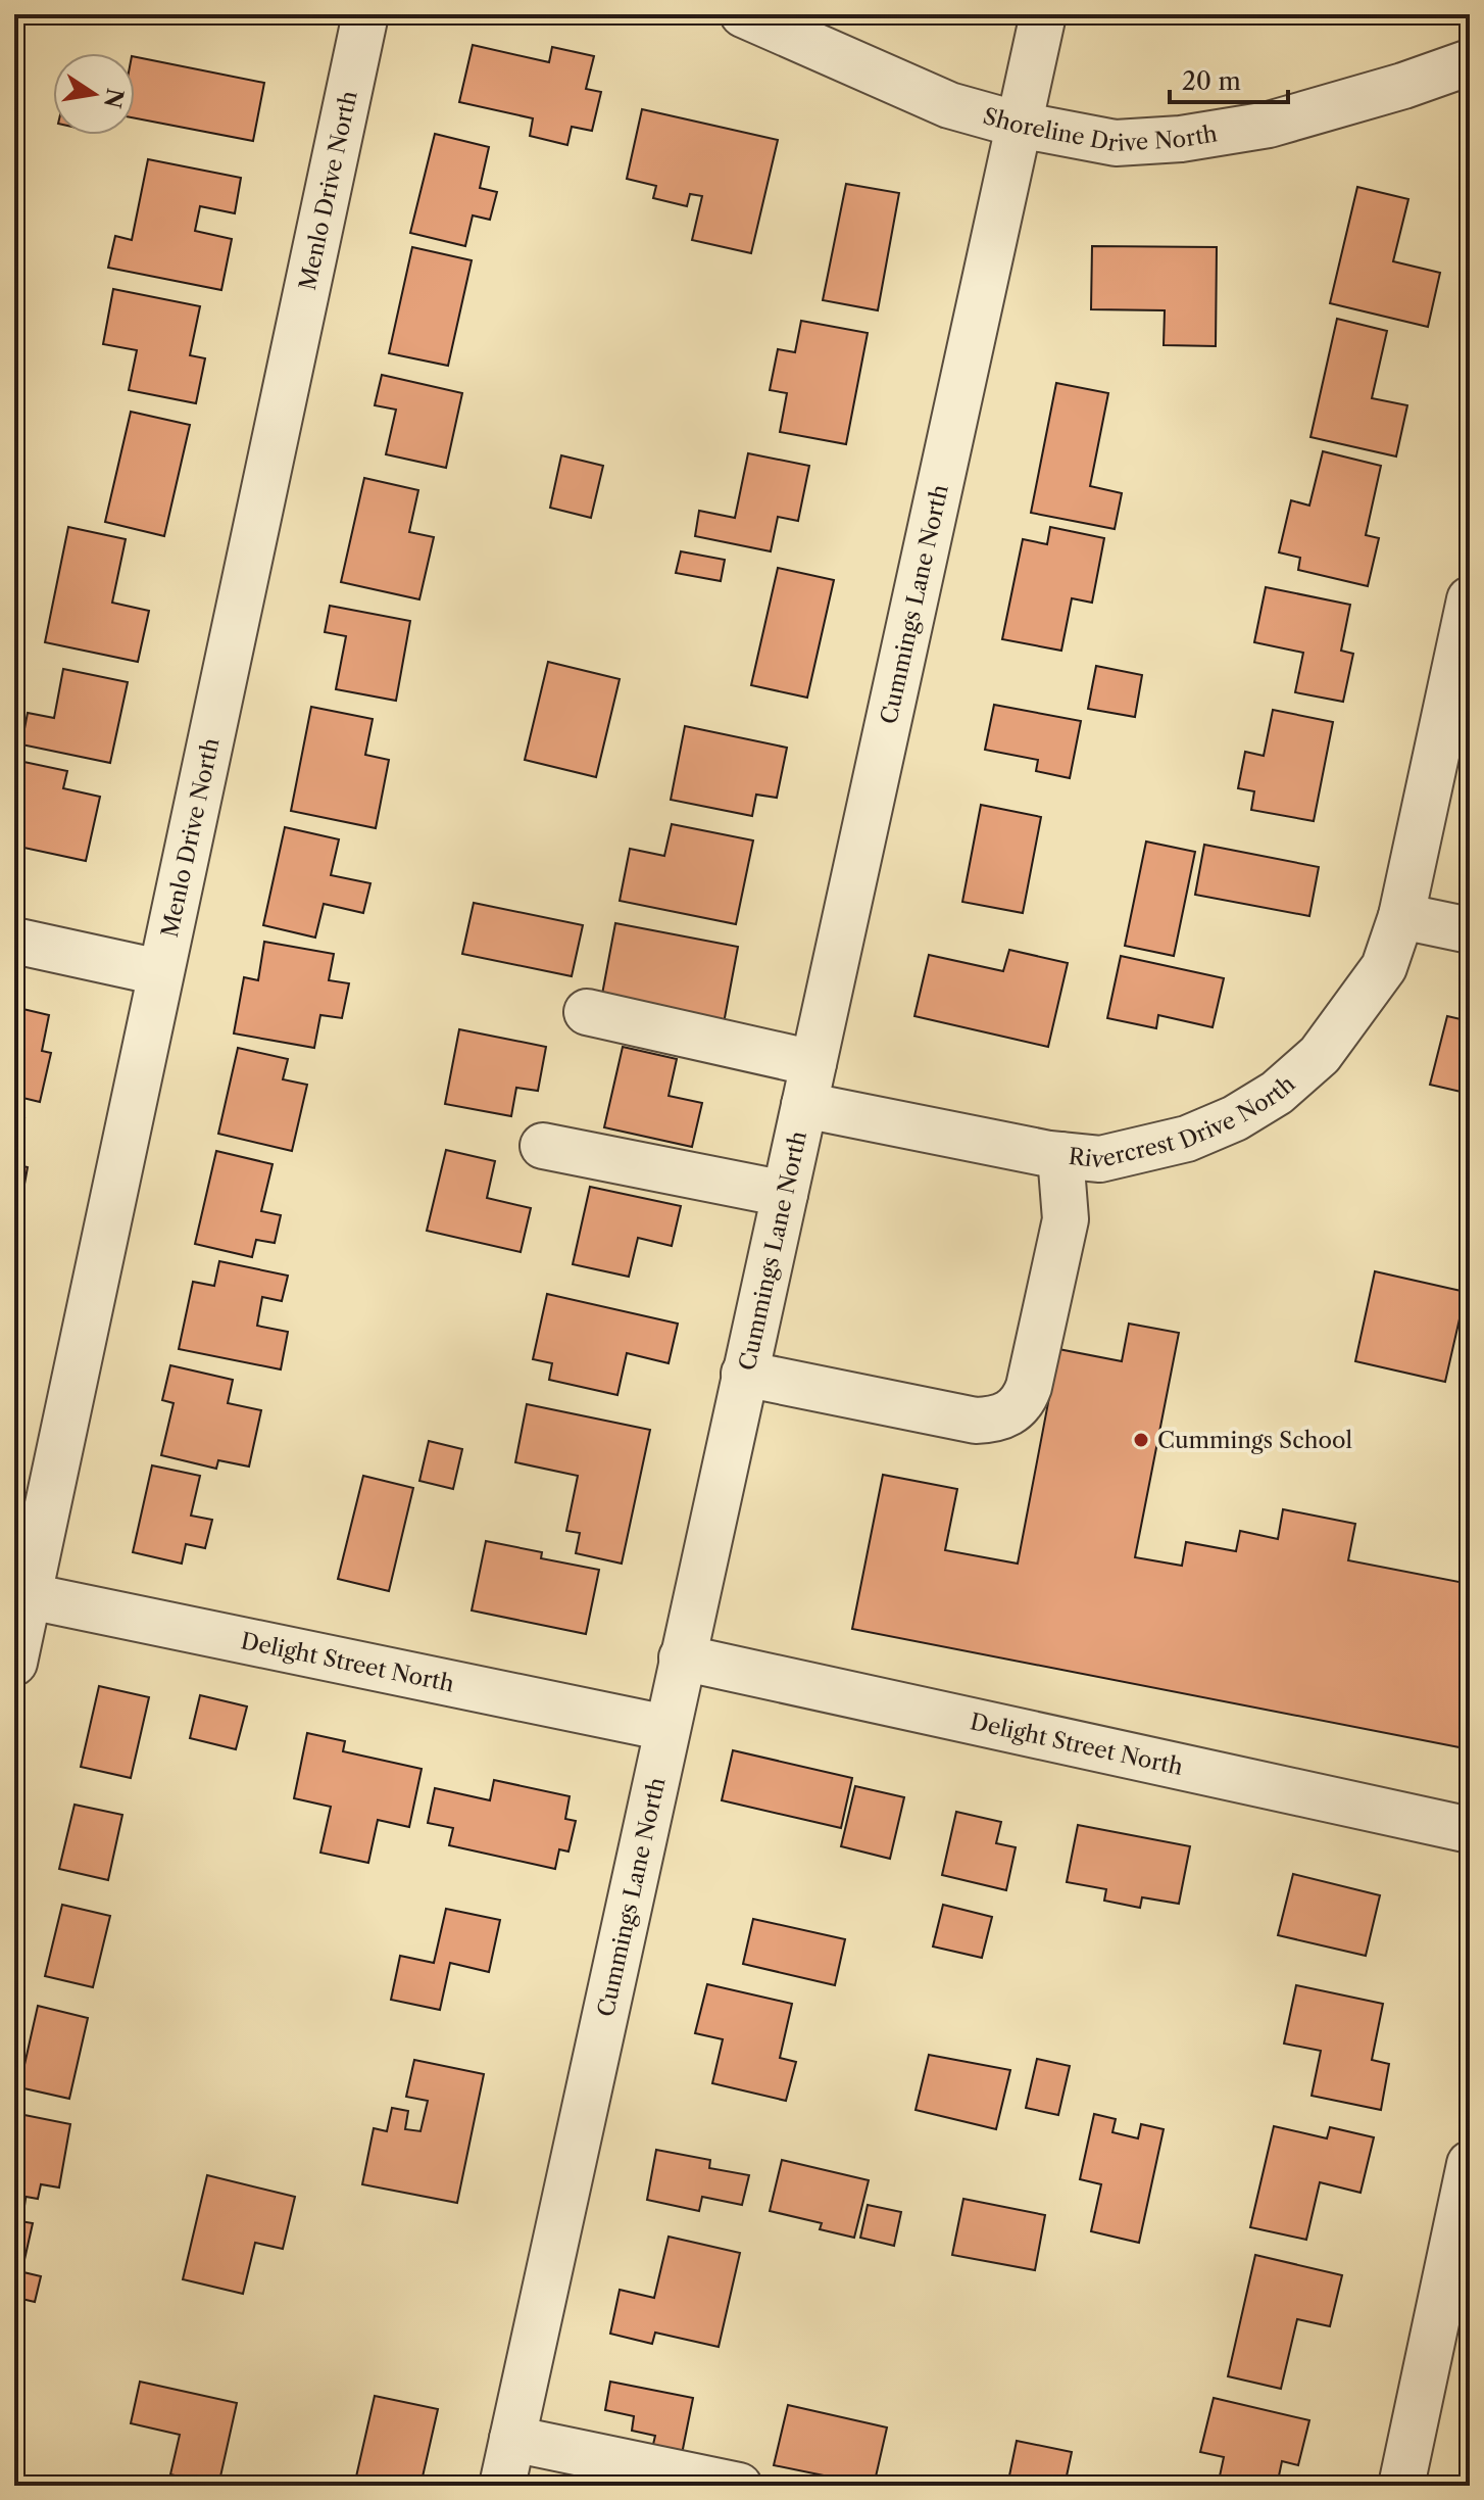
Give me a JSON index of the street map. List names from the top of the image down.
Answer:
{
  "streets": {
    "street": [
      "Shoreline Drive North",
      "Menlo Drive North",
      "Cummings Lane North",
      "Rivercrest Drive North",
      "Delight Street North"
    ]
  },
  "crossings": [
    ["Shoreline Drive North", "Cummings Lane North"],
    ["Menlo Drive North", "Delight Street North"],
    ["Cummings Lane North", "Rivercrest Drive North"],
    ["Cummings Lane North", "Delight Street North"]
  ],
  "places": ["Cummings School"],
  "scale_bar": "20 m",
  "north": "right"
}
